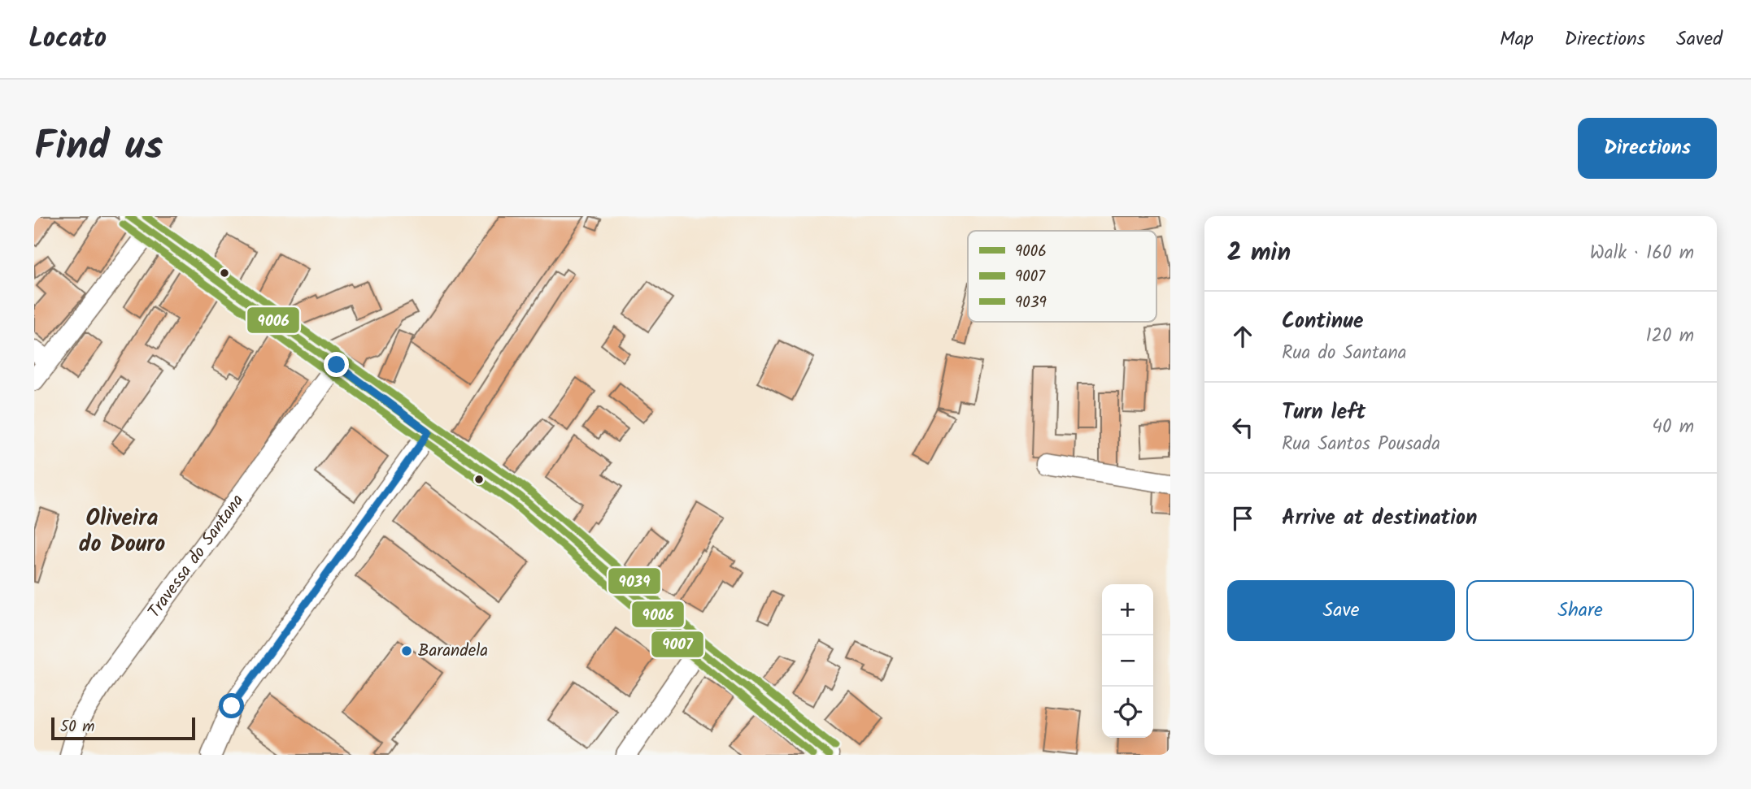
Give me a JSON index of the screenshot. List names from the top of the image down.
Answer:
{
  "streets": {
    "street": ["Travessa do Santana"]
  },
  "districts": ["Oliveira do Douro"],
  "places": ["Barandela"],
  "lines": ["transit line 9006", "transit line 9039", "transit line 9007"],
  "legend": ["9006", "9007", "9039"],
  "scale_bar": "50 m",
  "page": {
    "header": "Locato",
    "nav": ["Map", "Directions", "Saved"],
    "title": "Find us",
    "buttons": [
      "Directions",
      ["Save", "Share"]
    ],
    "heading": ["2 min", "Walk · 160 m"],
    "list": [
      ["Continue", "Rua do Santana", "120 m"],
      ["Turn left", "Rua Santos Pousada", "40 m"],
      "Arrive at destination"
    ],
    "map_buttons": ["+", "−"],
    "scale": "50 m"
  }
}
